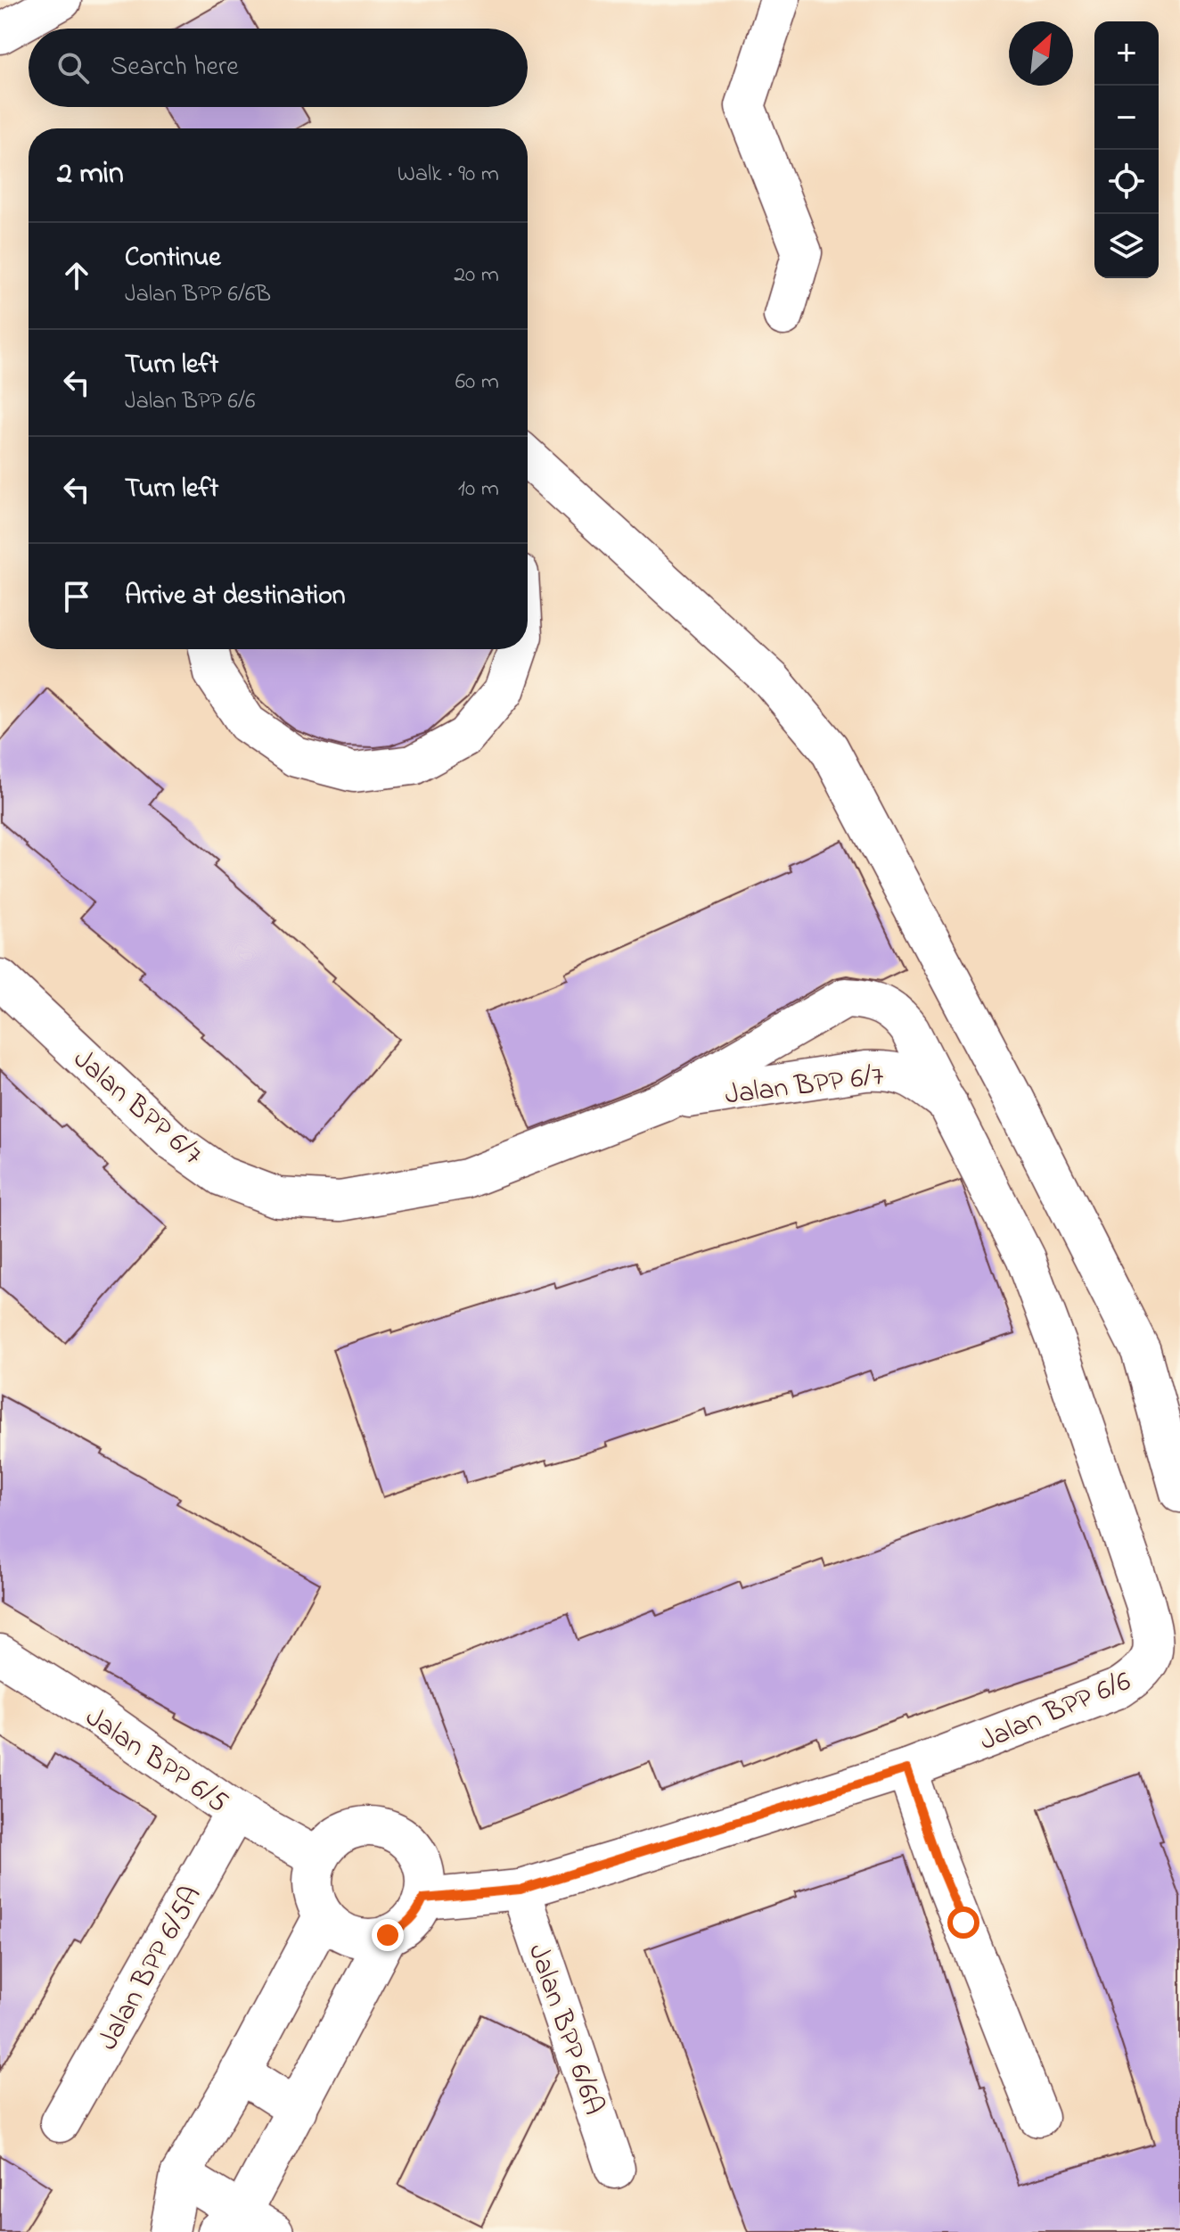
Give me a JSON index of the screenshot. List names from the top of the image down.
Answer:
{
  "streets": {
    "street": [
      "Jalan BPP 6/7",
      "Jalan BPP 6/6",
      "Jalan BPP 6/5",
      "Jalan BPP 6/5A",
      "Jalan BPP 6/6A"
    ]
  },
  "crossings": [
    ["Jalan BPP 6/7", "Jalan BPP 6/6"],
    ["Jalan BPP 6/6", "Jalan BPP 6/5"],
    ["Jalan BPP 6/6", "Jalan BPP 6/6A"],
    ["Jalan BPP 6/5", "Jalan BPP 6/5A"]
  ],
  "north": "top right",
  "page": {
    "map_buttons": ["+", "−"],
    "search": "Search here",
    "heading": ["2 min", "Walk · 90 m"],
    "list": [
      ["Continue", "Jalan BPP 6/6B", "20 m"],
      ["Turn left", "Jalan BPP 6/6", "60 m"],
      ["Turn left", "10 m"],
      "Arrive at destination"
    ]
  }
}
